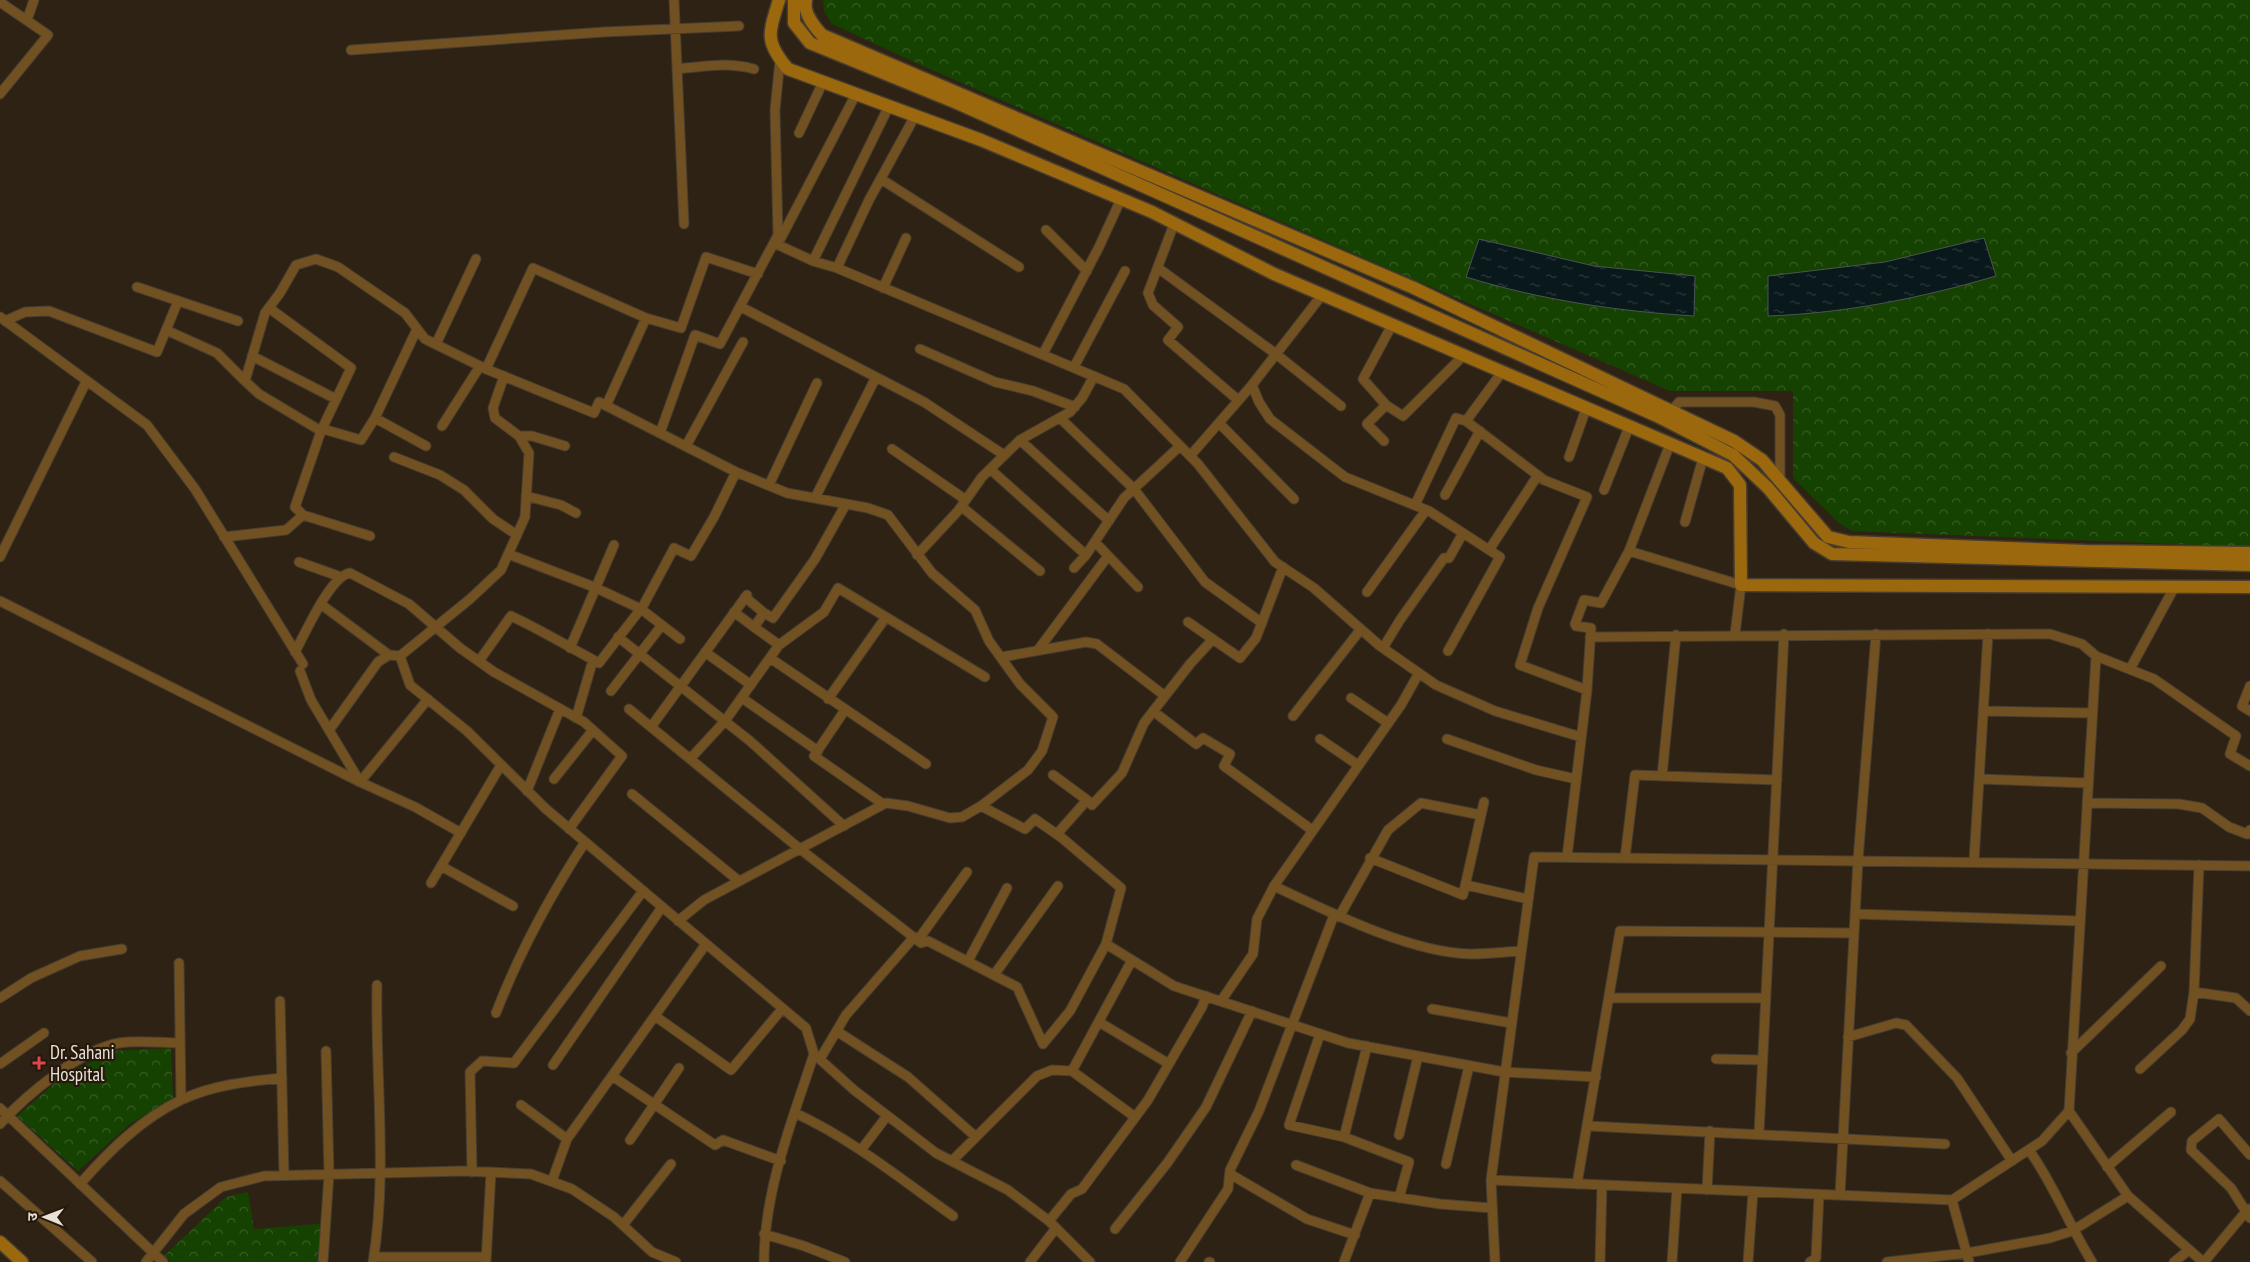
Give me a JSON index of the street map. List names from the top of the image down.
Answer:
{
  "places": {
    "health": ["Dr. Sahani Hospital"]
  },
  "north": "left"
}
